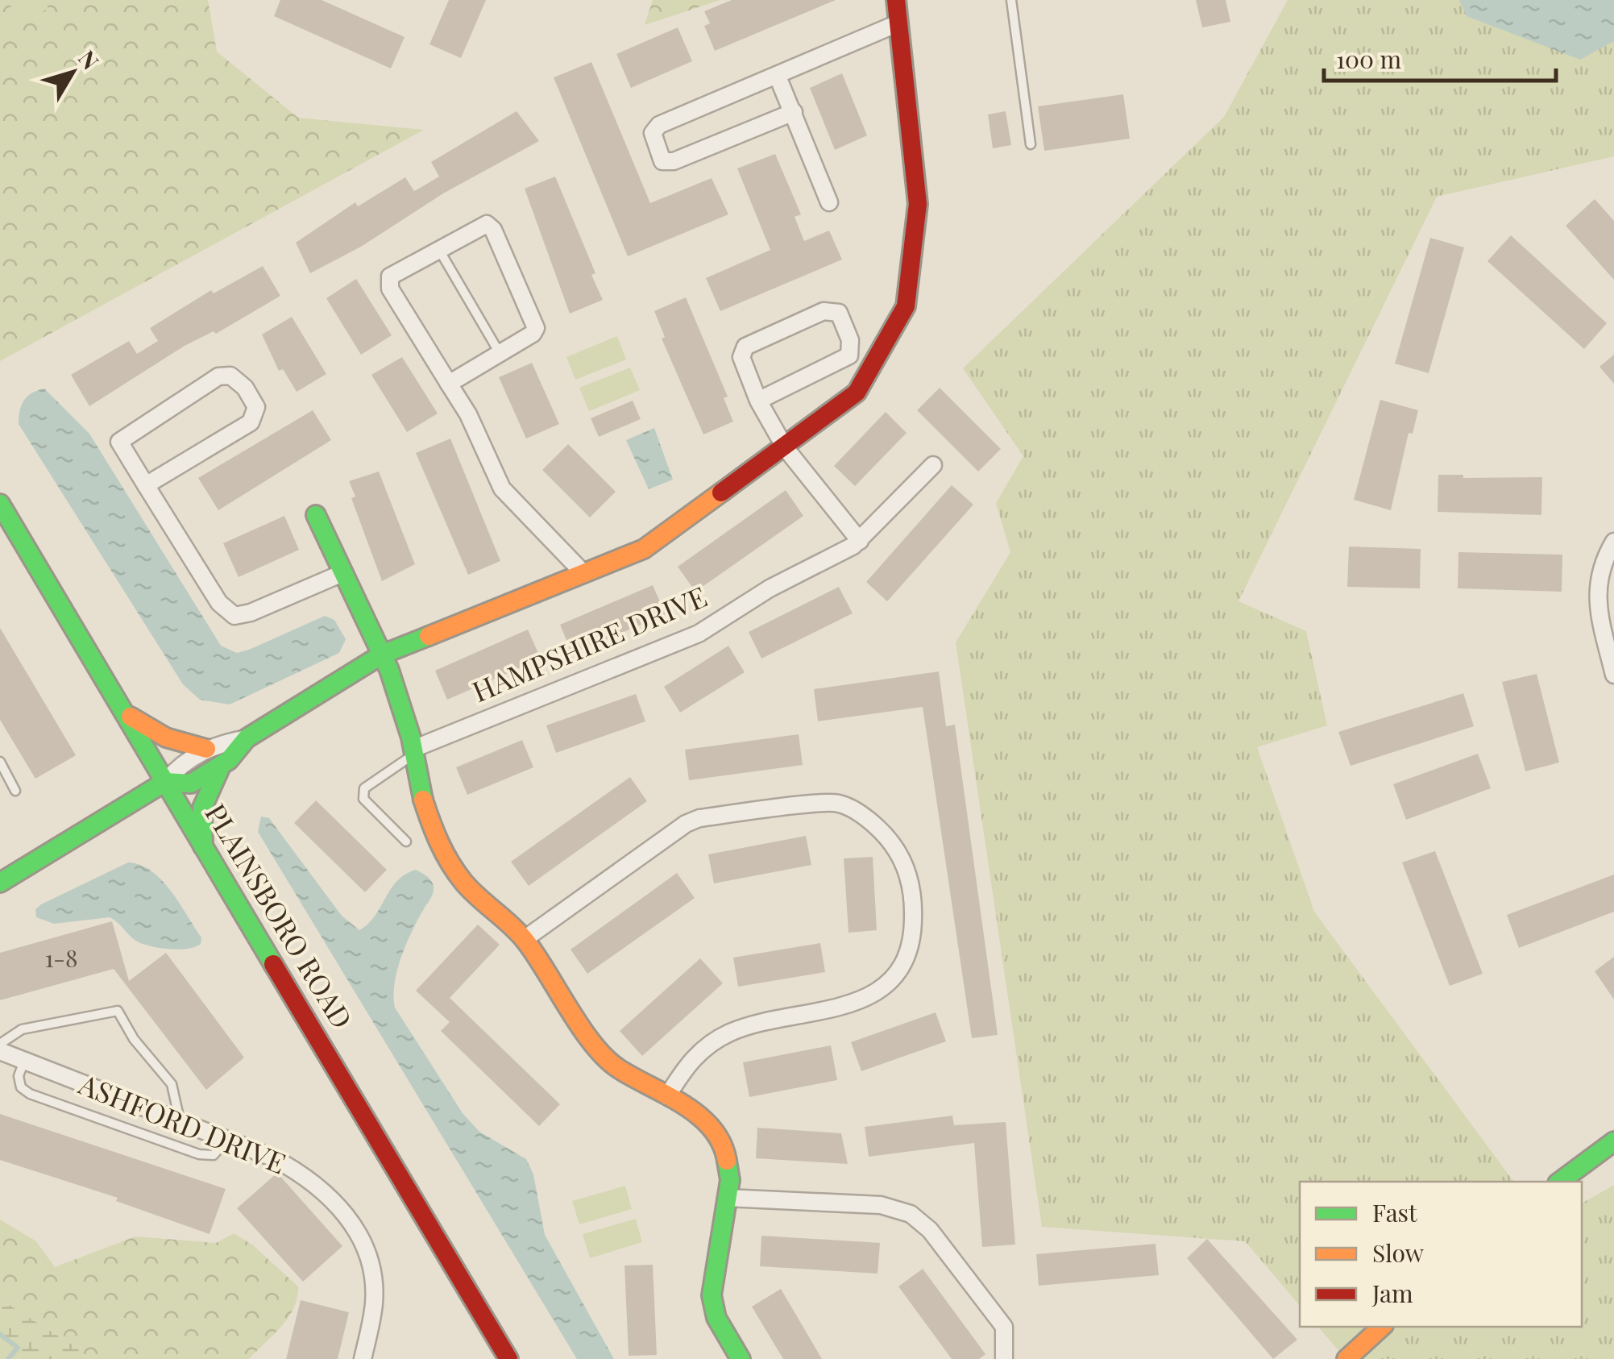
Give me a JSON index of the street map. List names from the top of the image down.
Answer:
{
  "streets": {
    "street": ["HAMPSHIRE DRIVE", "PLAINSBORO ROAD", "ASHFORD DRIVE"]
  },
  "house_numbers": ["1-8"],
  "legend": ["Fast", "Slow", "Jam"],
  "scale_bar": "100 m",
  "north": "top right"
}
